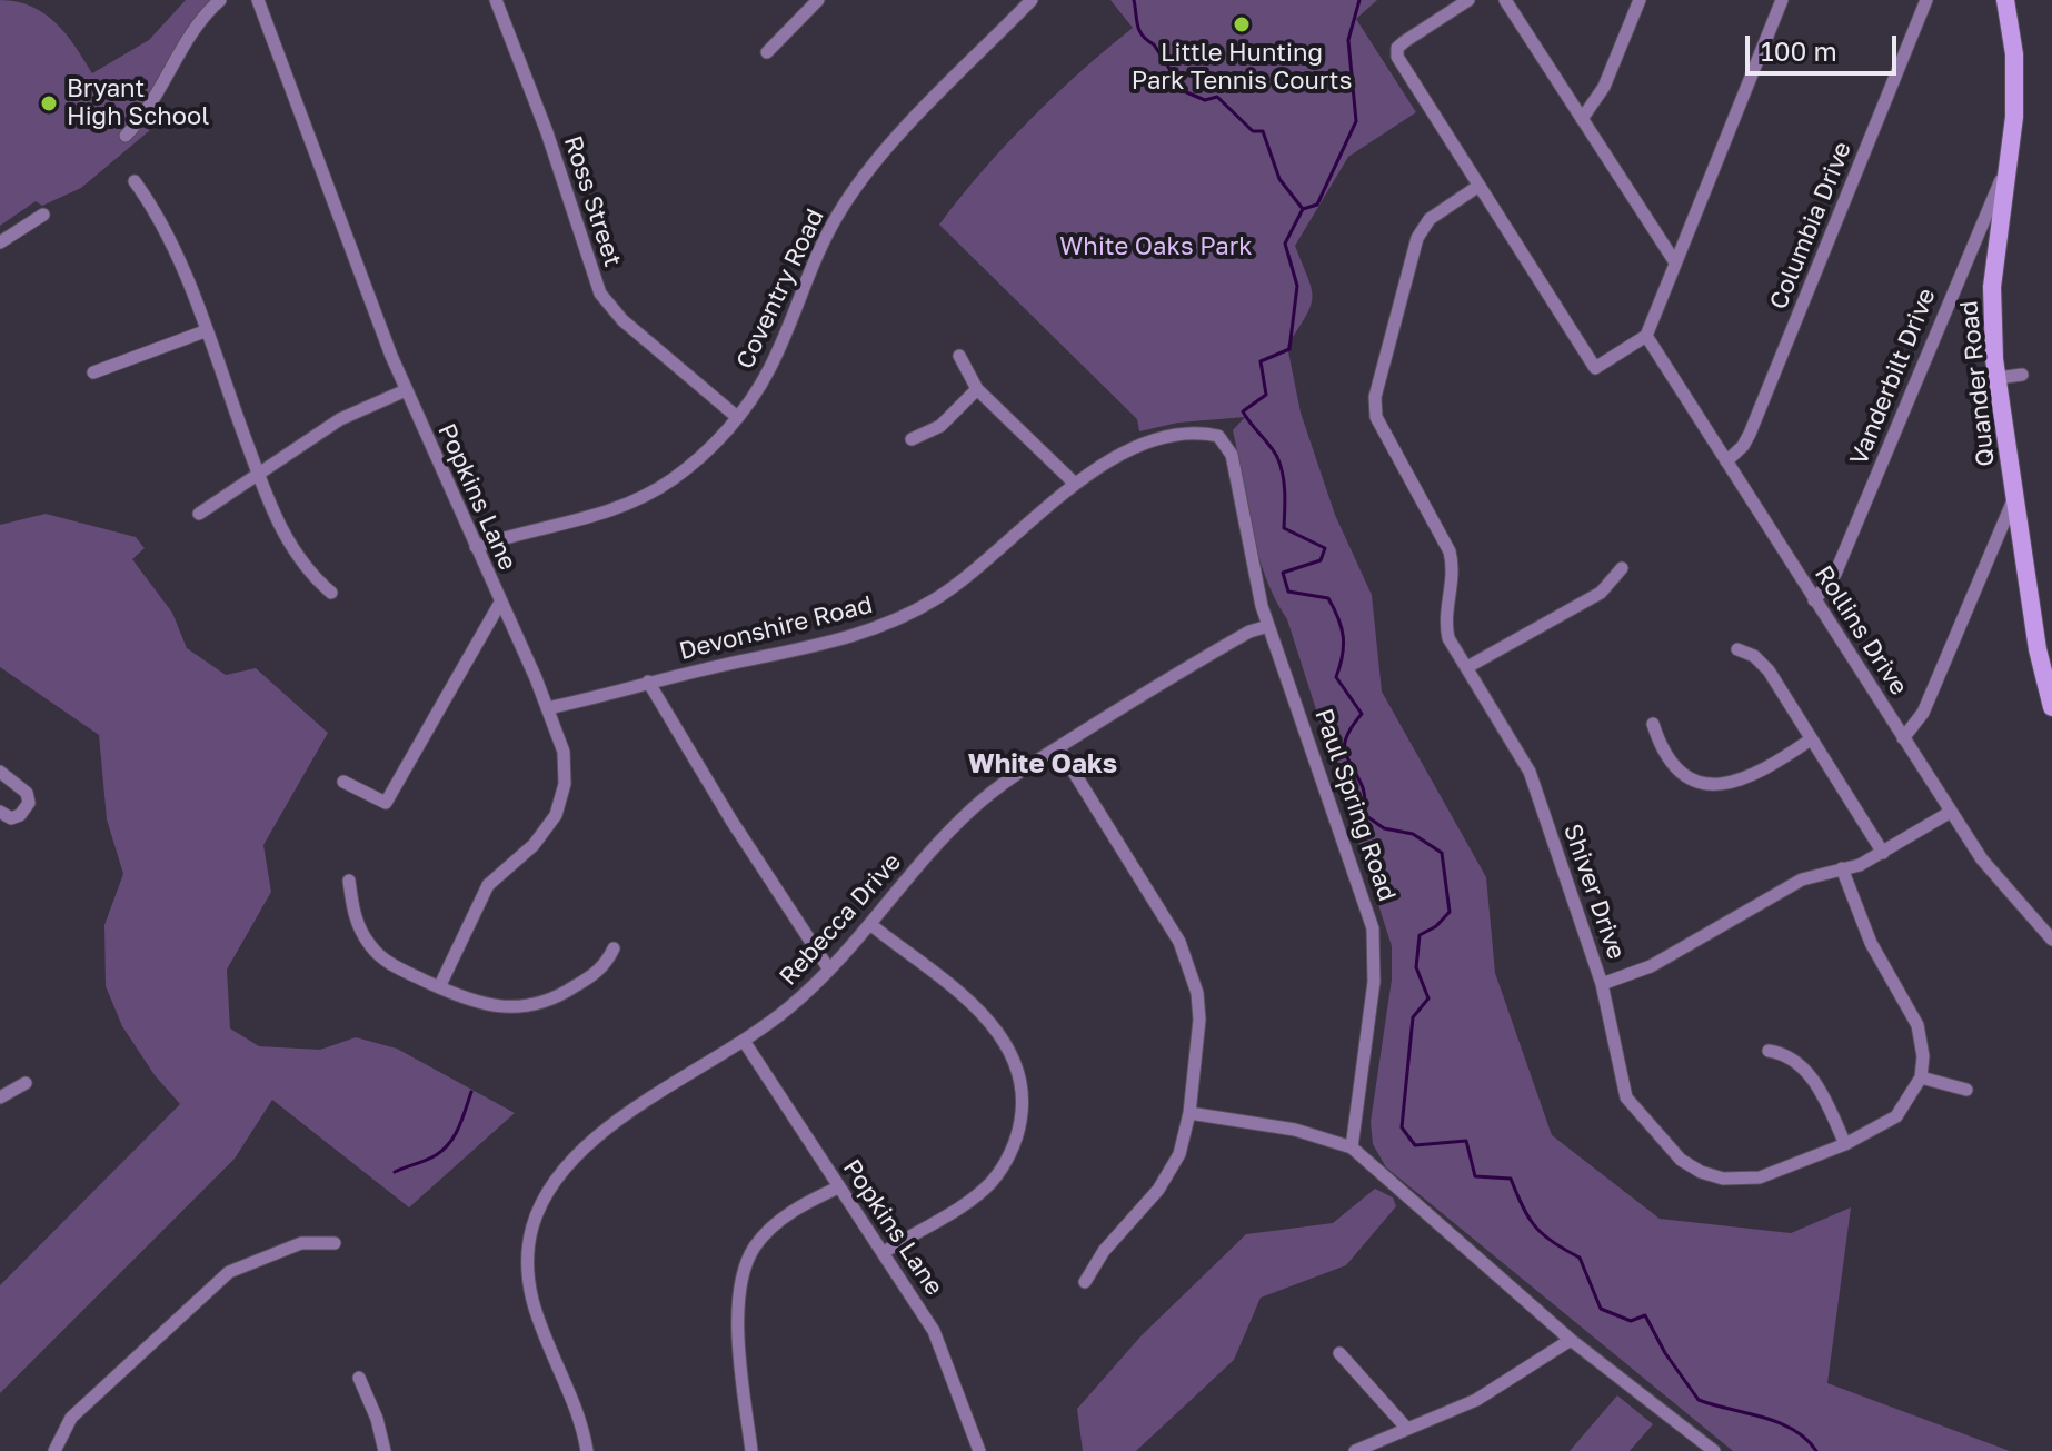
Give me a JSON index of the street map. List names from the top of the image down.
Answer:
{
  "streets": {
    "street": [
      "Ross Street",
      "Columbia Drive",
      "Coventry Road",
      "Vanderbilt Drive",
      "Quander Road",
      "Popkins Lane",
      "Devonshire Road",
      "Rollins Drive",
      "Paul Spring Road",
      "Shiver Drive",
      "Rebecca Drive"
    ]
  },
  "crossings": [
    ["Ross Street", "Coventry Road"],
    ["Columbia Drive", "Rollins Drive"],
    ["Coventry Road", "Popkins Lane"],
    ["Vanderbilt Drive", "Quander Road"],
    ["Vanderbilt Drive", "Rollins Drive"],
    ["Popkins Lane", "Devonshire Road"],
    ["Popkins Lane", "Rebecca Drive"],
    ["Devonshire Road", "Paul Spring Road"],
    ["Paul Spring Road", "Rebecca Drive"]
  ],
  "districts": ["White Oaks"],
  "parks": ["White Oaks Park"],
  "places": ["Little Hunting Park Tennis Courts", "Bryant High School"],
  "scale_bar": "100 m"
}
